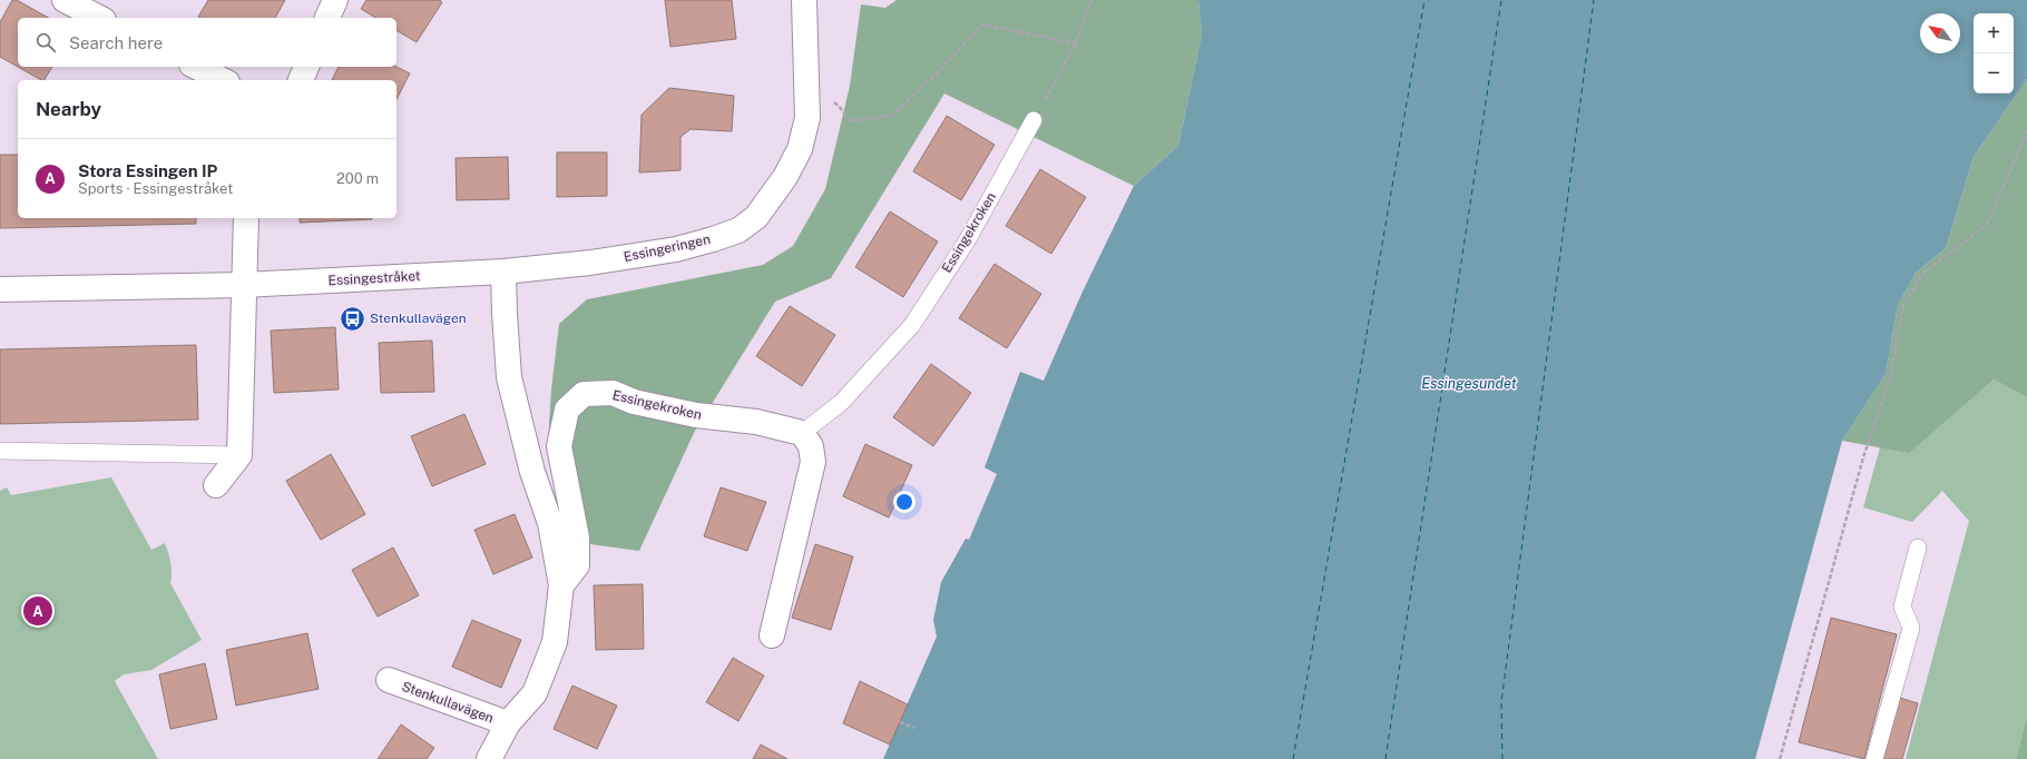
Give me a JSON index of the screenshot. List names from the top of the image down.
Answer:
{
  "streets": {
    "street": [
      "Essingekroken",
      "Essingeringen",
      "Essingestråket",
      "Stenkullavägen"
    ]
  },
  "crossings": [
    ["Essingekroken", "Stenkullavägen"],
    ["Essingeringen", "Essingestråket"],
    ["Essingeringen", "Stenkullavägen"],
    ["Essingestråket", "Stenkullavägen"]
  ],
  "water": ["Essingesundet"],
  "places": {
    "bus stop": ["Stenkullavägen"]
  },
  "north": "top left",
  "page": {
    "map_buttons": ["+", "−"],
    "search": "Search here",
    "heading": "Nearby",
    "list": [
      {
        "mark": "A",
        "name": "Stora Essingen IP",
        "note": "Sports · Essingestråket",
        "value": "200 m"
      }
    ],
    "pins": "A"
  }
}
